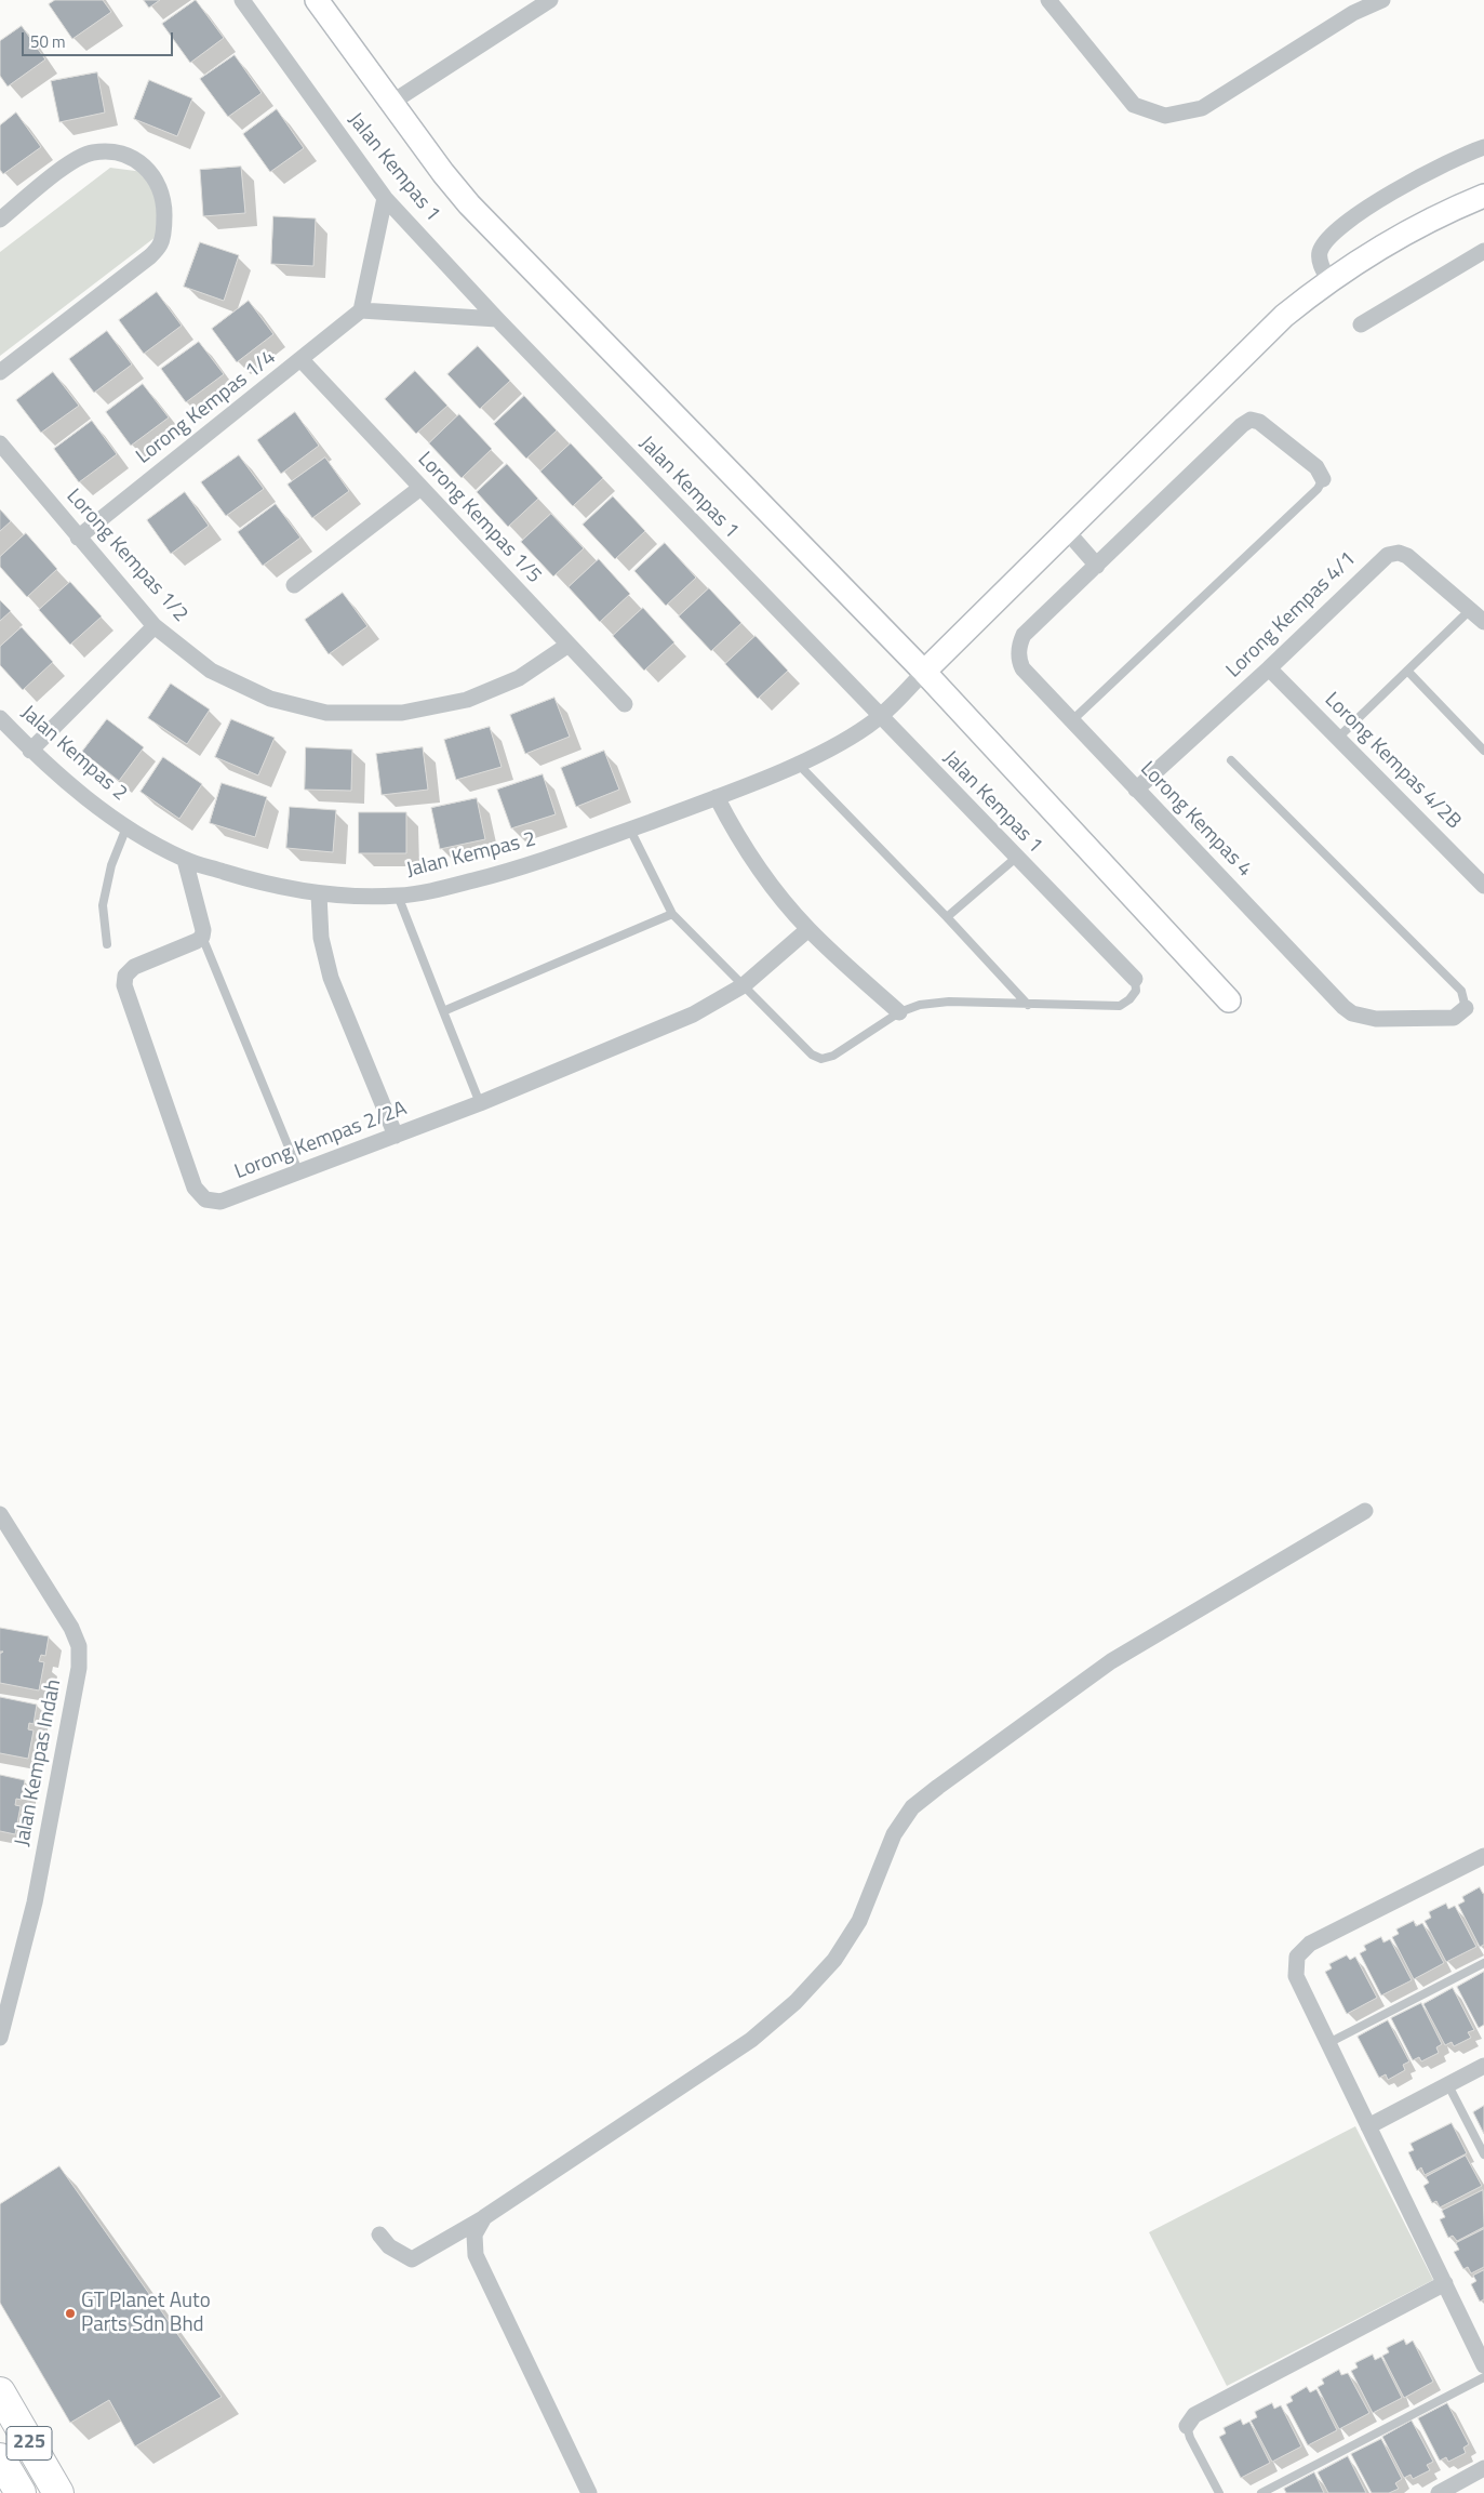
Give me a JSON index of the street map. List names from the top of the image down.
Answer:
{
  "streets": {
    "highway": ["225"],
    "street": [
      "Jalan Kempas 1",
      "Lorong Kempas 1/4",
      "Lorong Kempas 1/5",
      "Lorong Kempas 1/2",
      "Lorong Kempas 4/1",
      "Jalan Kempas 2",
      "Lorong Kempas 4/2B",
      "Lorong Kempas 4",
      "Lorong Kempas 2/2A",
      "Jalan Kempas Indah"
    ]
  },
  "crossings": [
    ["Jalan Kempas 1", "Jalan Kempas 2"],
    ["Lorong Kempas 1/4", "Lorong Kempas 1/5"],
    ["Lorong Kempas 1/4", "Lorong Kempas 1/2"],
    ["Lorong Kempas 1/5", "Lorong Kempas 1/2"],
    ["Lorong Kempas 4/1", "Lorong Kempas 4/2B"],
    ["Lorong Kempas 4/1", "Lorong Kempas 4"]
  ],
  "places": ["GT Planet Auto Parts Sdn Bhd"],
  "scale_bar": "50 m"
}
